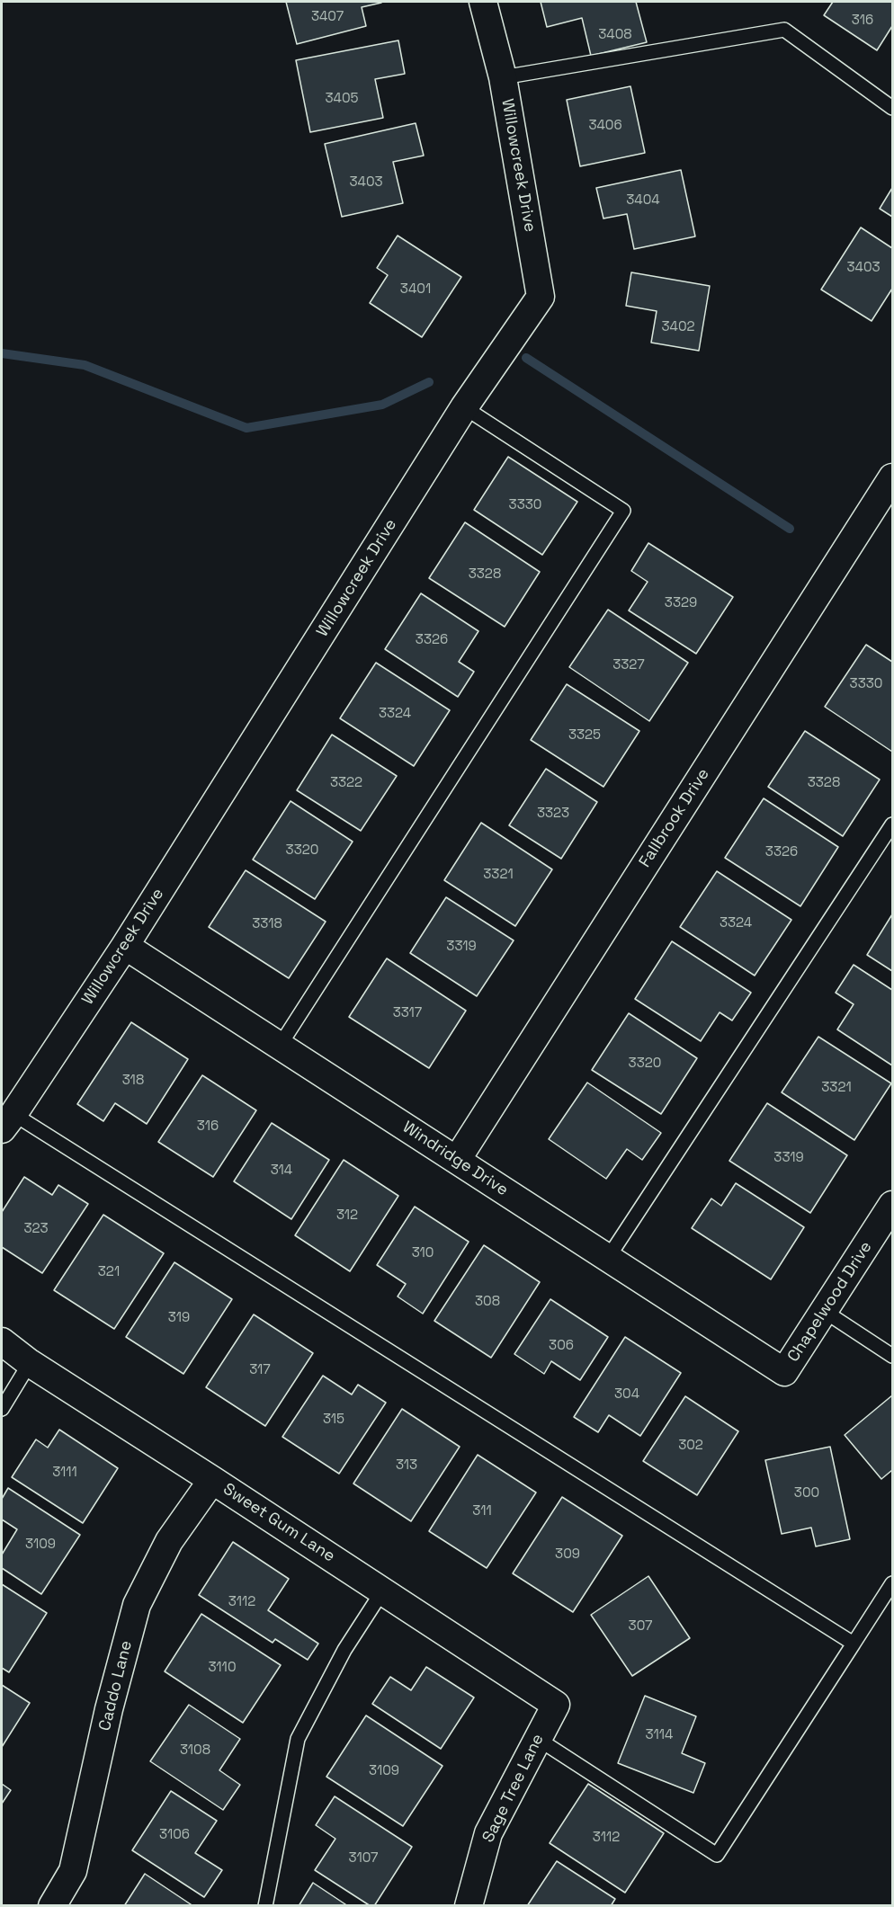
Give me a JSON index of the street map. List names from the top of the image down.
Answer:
{
  "streets": {
    "street": [
      "Willowcreek Drive",
      "Fallbrook Drive",
      "Windridge Drive",
      "Chapelwood Drive",
      "Sweet Gum Lane",
      "Caddo Lane",
      "Sage Tree Lane"
    ]
  },
  "crossings": [
    ["Willowcreek Drive", "Windridge Drive"],
    ["Fallbrook Drive", "Windridge Drive"],
    ["Windridge Drive", "Chapelwood Drive"],
    ["Sweet Gum Lane", "Caddo Lane"],
    ["Sweet Gum Lane", "Sage Tree Lane"]
  ],
  "house_numbers": [
    "3407",
    "316",
    "3408",
    "3405",
    "3406",
    "3403",
    "3404",
    "3403",
    "3401",
    "3402",
    "3330",
    "3328",
    "3329",
    "3326",
    "3327",
    "3330",
    "3324",
    "3325",
    "3322",
    "3328",
    "3323",
    "3320",
    "3326",
    "3321",
    "3324",
    "3318",
    "3319",
    "3317",
    "3320",
    "318",
    "3321",
    "316",
    "3319",
    "314",
    "312",
    "323",
    "310",
    "321",
    "308",
    "319",
    "306",
    "317",
    "304",
    "315",
    "302",
    "313",
    "3111",
    "300",
    "311",
    "3109",
    "309",
    "3112",
    "307",
    "3110",
    "3114",
    "3108",
    "3109",
    "3106",
    "3112",
    "3107"
  ]
}
